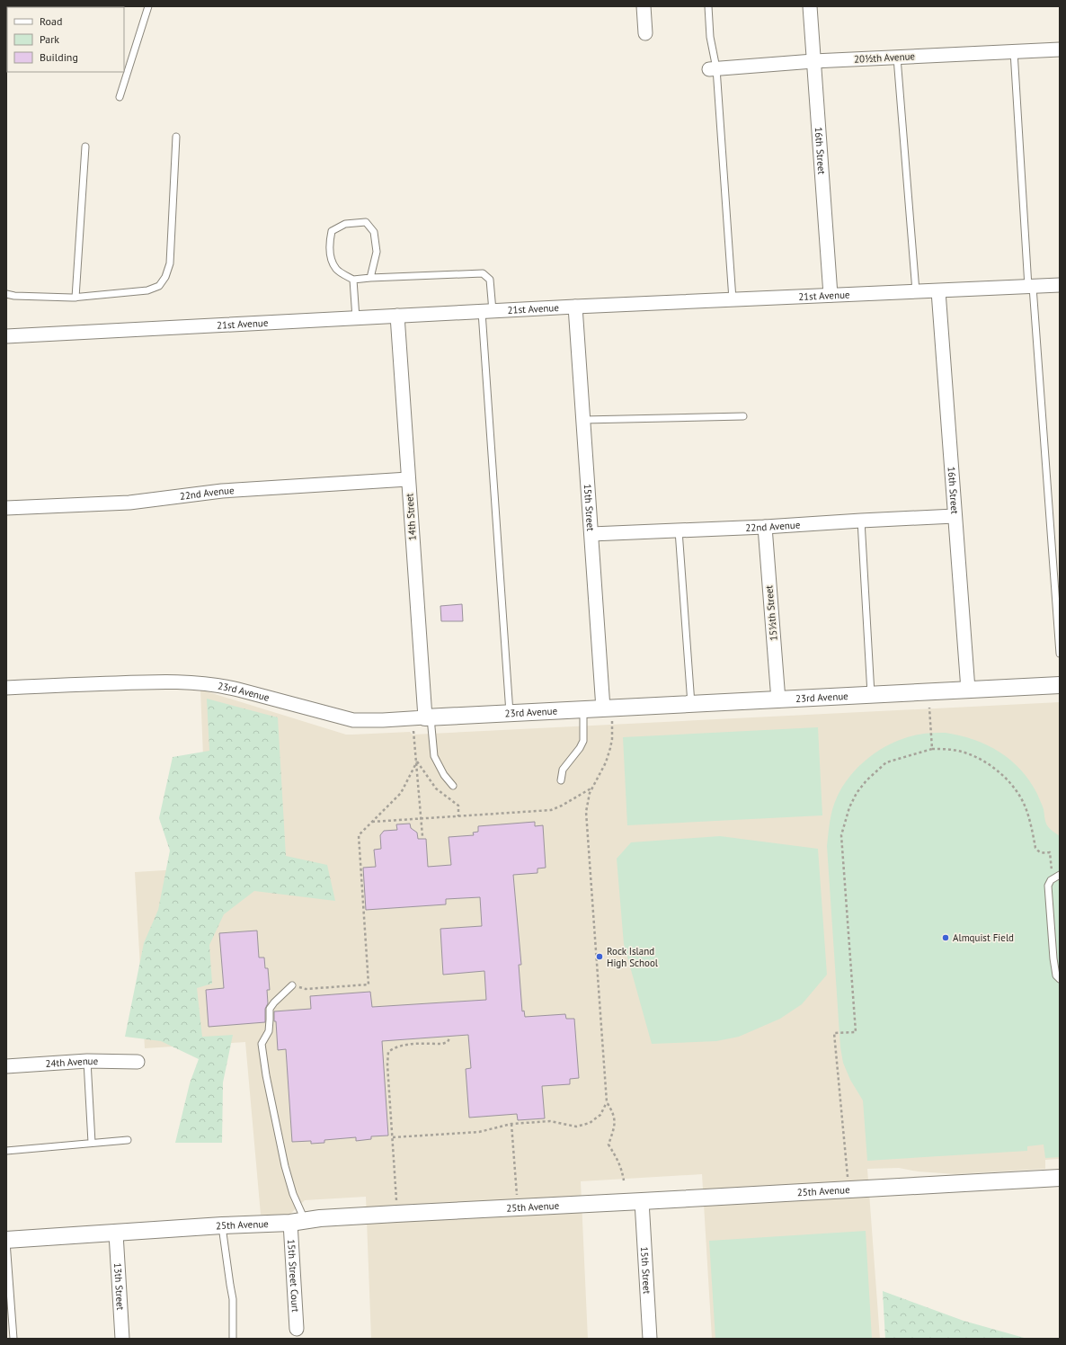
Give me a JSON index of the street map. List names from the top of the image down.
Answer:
{
  "streets": {
    "street": [
      "20½th Avenue",
      "16th Street",
      "21st Avenue",
      "22nd Avenue",
      "15th Street",
      "14th Street",
      "15½th Street",
      "23rd Avenue",
      "24th Avenue",
      "25th Avenue",
      "15th Street Court",
      "13th Street"
    ]
  },
  "crossings": [
    ["20½th Avenue", "16th Street"],
    ["16th Street", "21st Avenue"],
    ["16th Street", "22nd Avenue"],
    ["16th Street", "23rd Avenue"],
    ["21st Avenue", "15th Street"],
    ["21st Avenue", "14th Street"],
    ["22nd Avenue", "15th Street"],
    ["22nd Avenue", "14th Street"],
    ["22nd Avenue", "15½th Street"],
    ["15th Street", "23rd Avenue"],
    ["15th Street", "25th Avenue"],
    ["14th Street", "23rd Avenue"],
    ["15½th Street", "23rd Avenue"],
    ["25th Avenue", "15th Street Court"],
    ["25th Avenue", "13th Street"]
  ],
  "places": ["Almquist Field", "Rock Island High School"],
  "legend": ["Road", "Park", "Building"]
}
